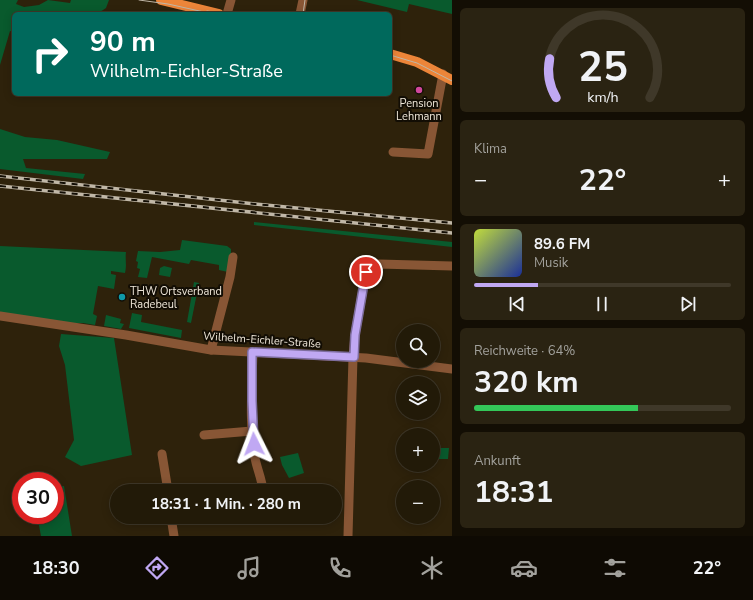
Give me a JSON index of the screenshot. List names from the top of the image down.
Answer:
{
  "streets": {
    "street": ["Wilhelm-Eichler-Straße"]
  },
  "places": ["Pension Lehmann", "THW Ortsverband Radebeul"],
  "page": {
    "turn": ["90 m", "Wilhelm-Eichler-Straße"],
    "tile": [
      "Klima",
      ["Reichweite · 64%", "320 km"],
      ["Ankunft", "18:31"]
    ],
    "heat": ["−", "22°", "+"],
    "song": ["89.6 FM", "Musik"],
    "map_buttons": ["+", "−"],
    "limit": "30",
    "trip": "18:31 · 1 Min. · 280 m",
    "tabs": ["18:30", "22°"],
    "gauge": ["25", "km/h"]
  }
}
